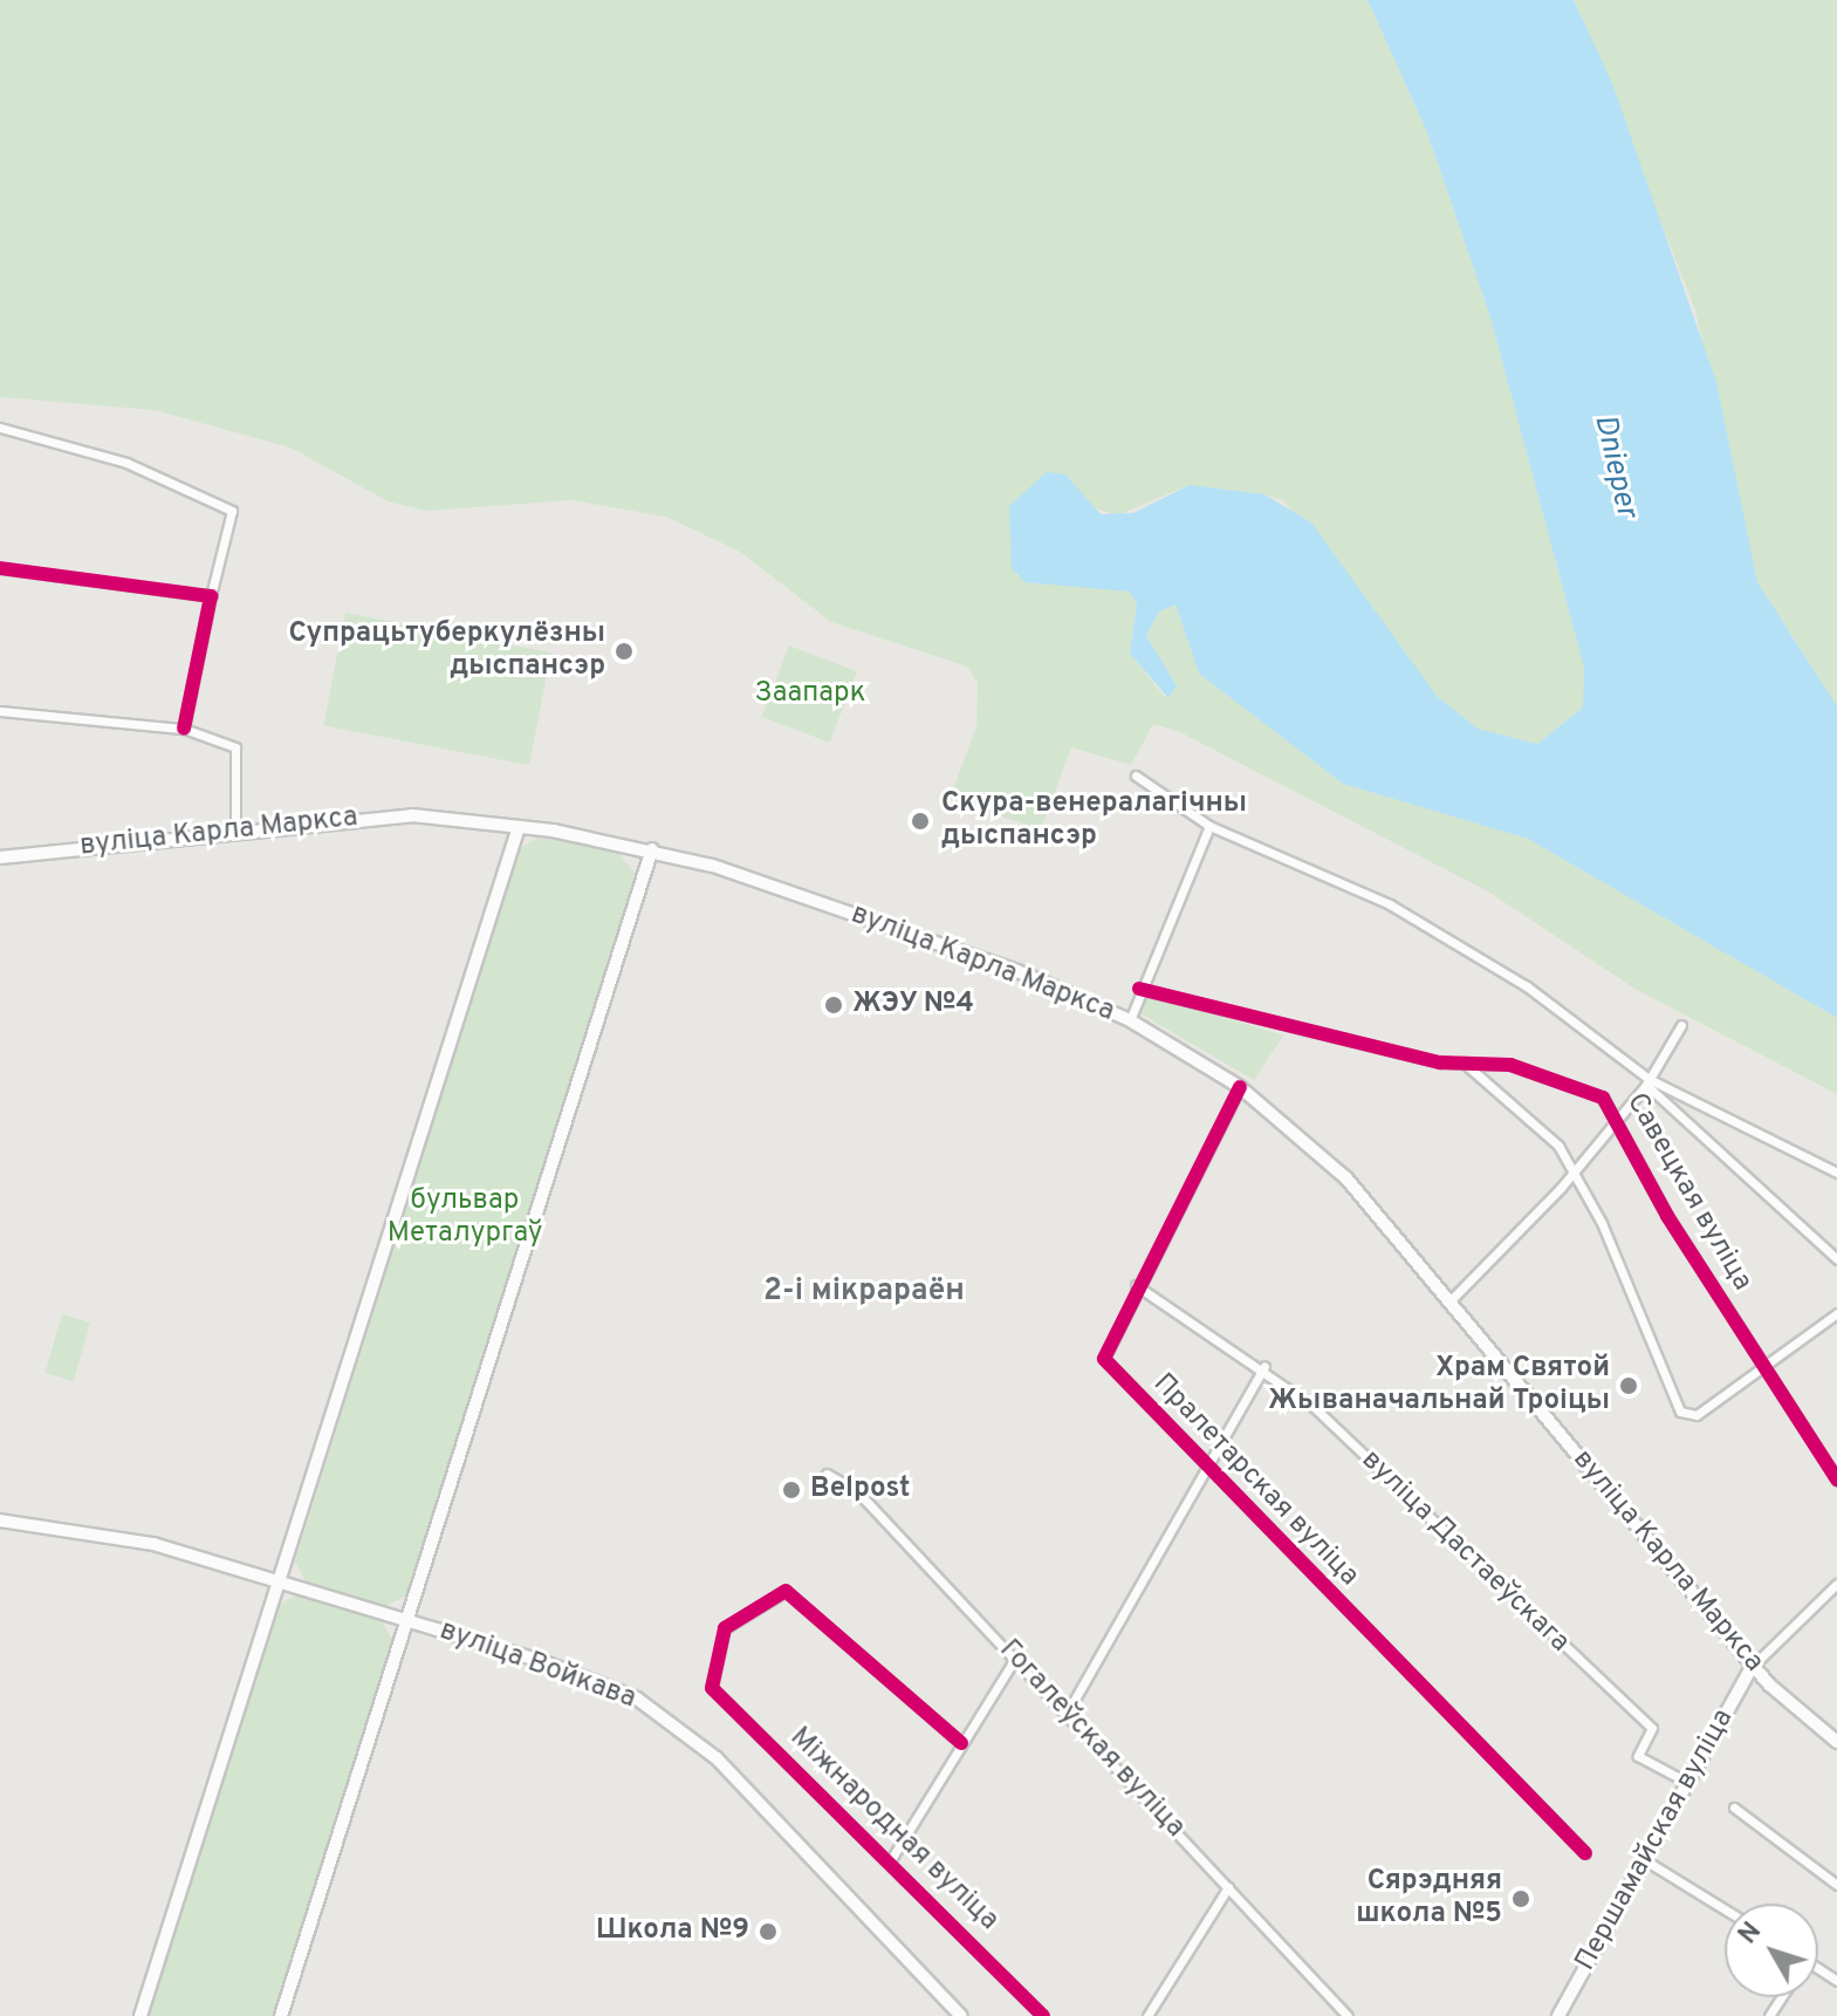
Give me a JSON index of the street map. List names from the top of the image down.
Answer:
{
  "streets": {
    "main road": ["вуліца Карла Маркса", "вуліца Войкава", "Першамайская вуліца"],
    "street": [
      "Савецкая вуліца",
      "Пралетарская вуліца",
      "вуліца Дастаеўскага",
      "Гогалеўская вуліца",
      "Міжнародная вуліца"
    ]
  },
  "crossings": [
    ["вуліца Карла Маркса", "Пралетарская вуліца"],
    ["вуліца Карла Маркса", "Першамайская вуліца"],
    ["Пралетарская вуліца", "вуліца Дастаеўскага"],
    ["вуліца Дастаеўскага", "Першамайская вуліца"]
  ],
  "districts": ["2-і мікрараён"],
  "water": ["Dnieper"],
  "parks": ["Заапарк", "бульвар Металургаў"],
  "places": [
    "Супрацьтуберкулёзны дыспансэр",
    "Скура-венералагічны дыспансэр",
    "ЖЭУ №4",
    "Храм Святой Жываначальнай Троіцы",
    "Belpost",
    "Сярэдняя школа №5",
    "Школа №9"
  ],
  "north": "top left"
}
